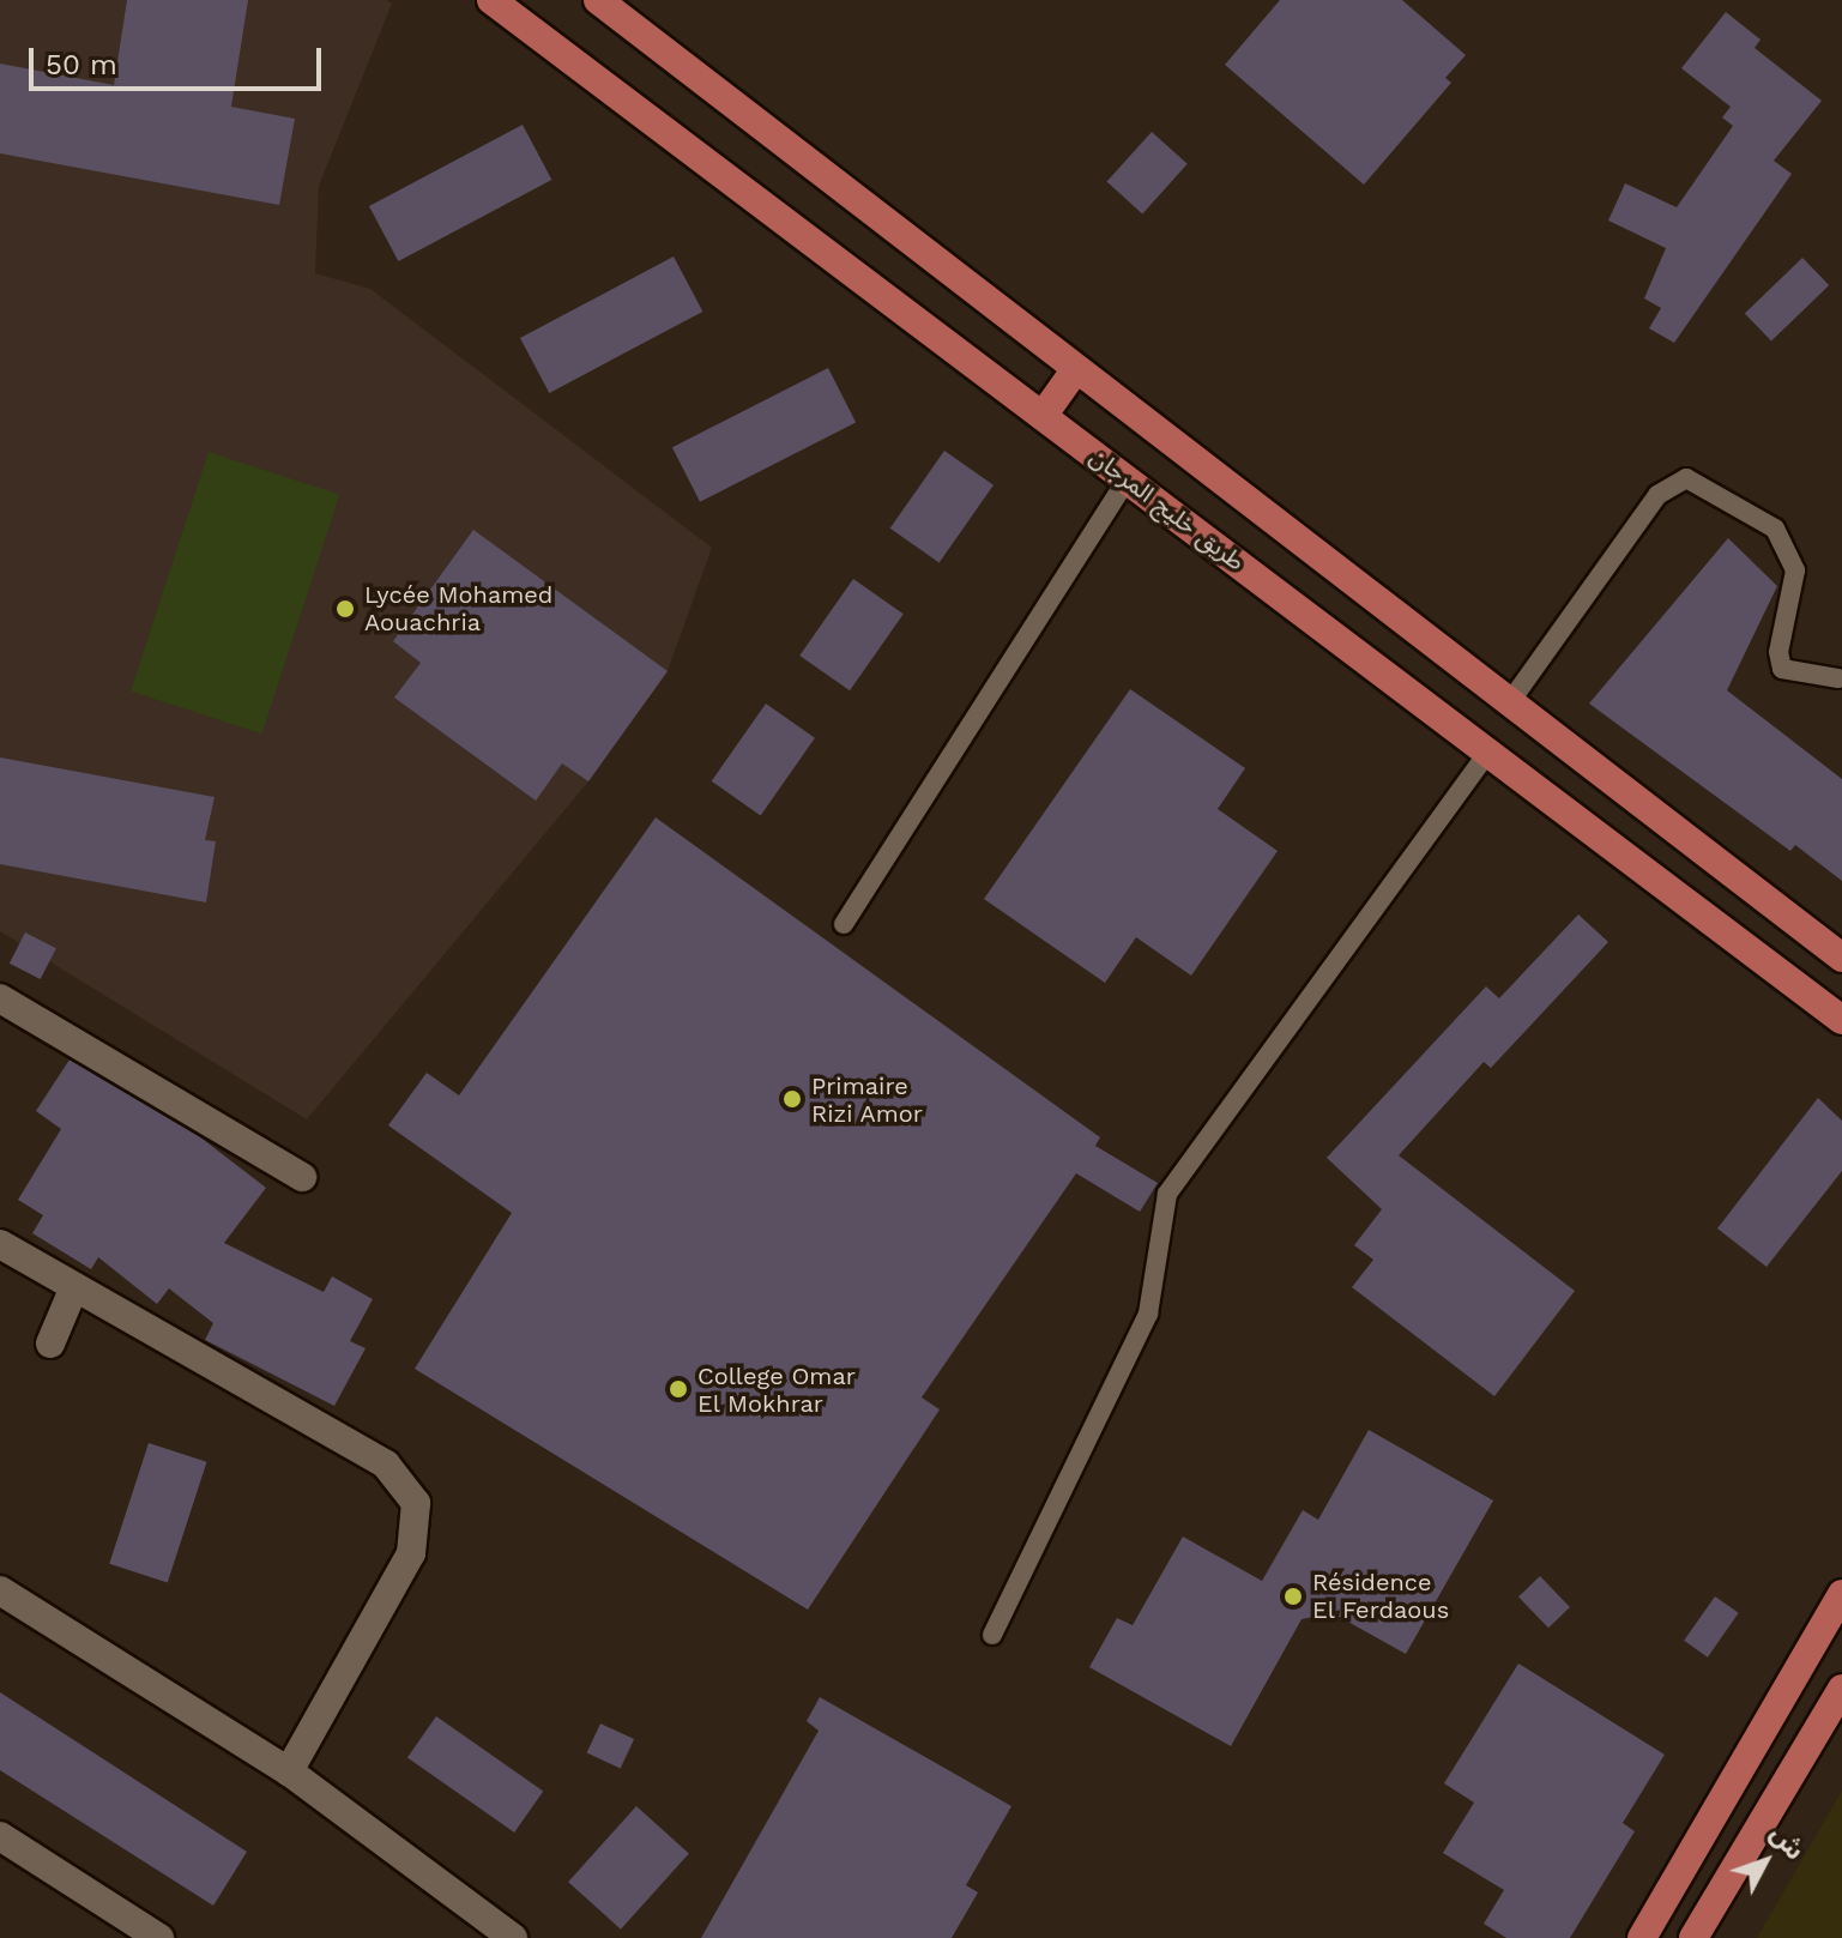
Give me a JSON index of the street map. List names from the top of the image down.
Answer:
{
  "streets": {
    "main road": ["طريق خليج المرجان"]
  },
  "places": [
    "Lycée Mohamed Aouachria",
    "Primaire Rizi Amor",
    "College Omar El Mokhrar",
    "Résidence El Ferdaous"
  ],
  "scale_bar": "50 m",
  "north": "top right"
}
